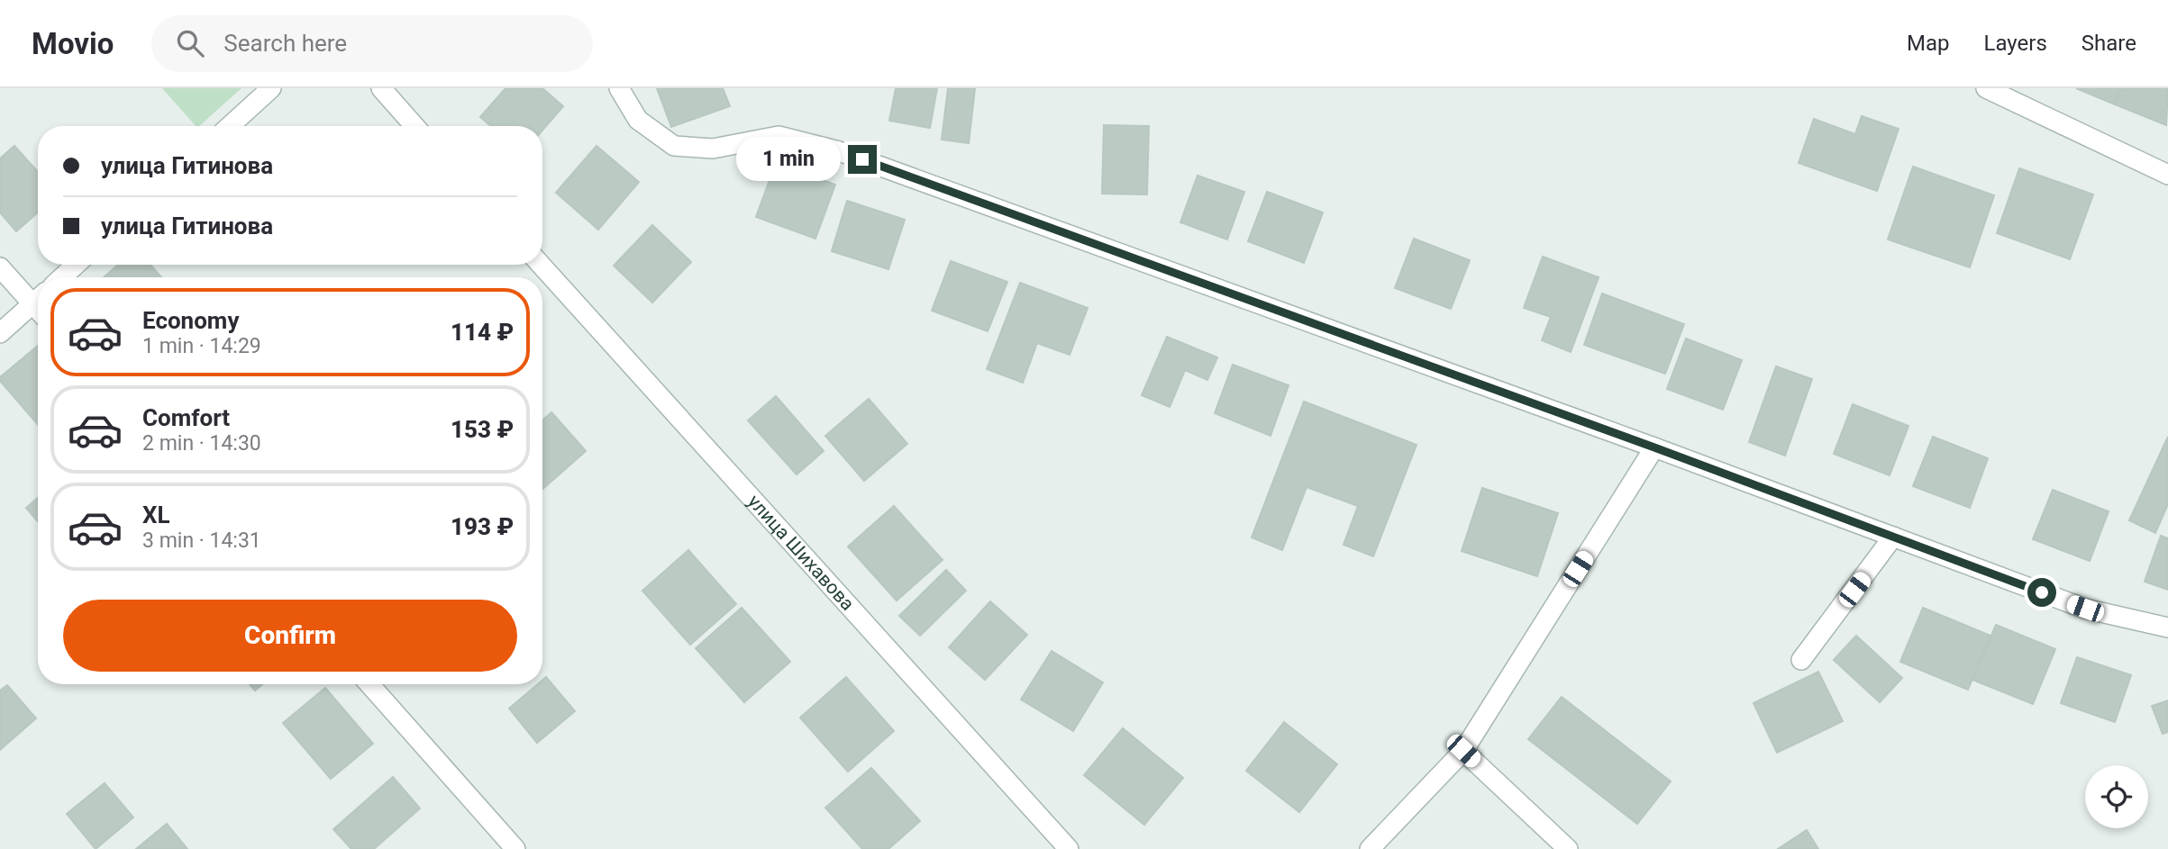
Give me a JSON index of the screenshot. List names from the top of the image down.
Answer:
{
  "streets": {
    "street": ["улица Шихавова"]
  },
  "page": {
    "header": "Movio",
    "search": "Search here",
    "nav": ["Map", "Layers", "Share"],
    "banner": ["улица Гитинова", "улица Гитинова"],
    "bubble": "1 min",
    "list": [
      {
        "name": "Economy",
        "note": "1 min · 14:29",
        "value": "114 ₽"
      },
      {
        "name": "Comfort",
        "note": "2 min · 14:30",
        "value": "153 ₽"
      },
      {
        "name": "XL",
        "note": "3 min · 14:31",
        "value": "193 ₽"
      }
    ],
    "buttons": "Confirm"
  }
}
